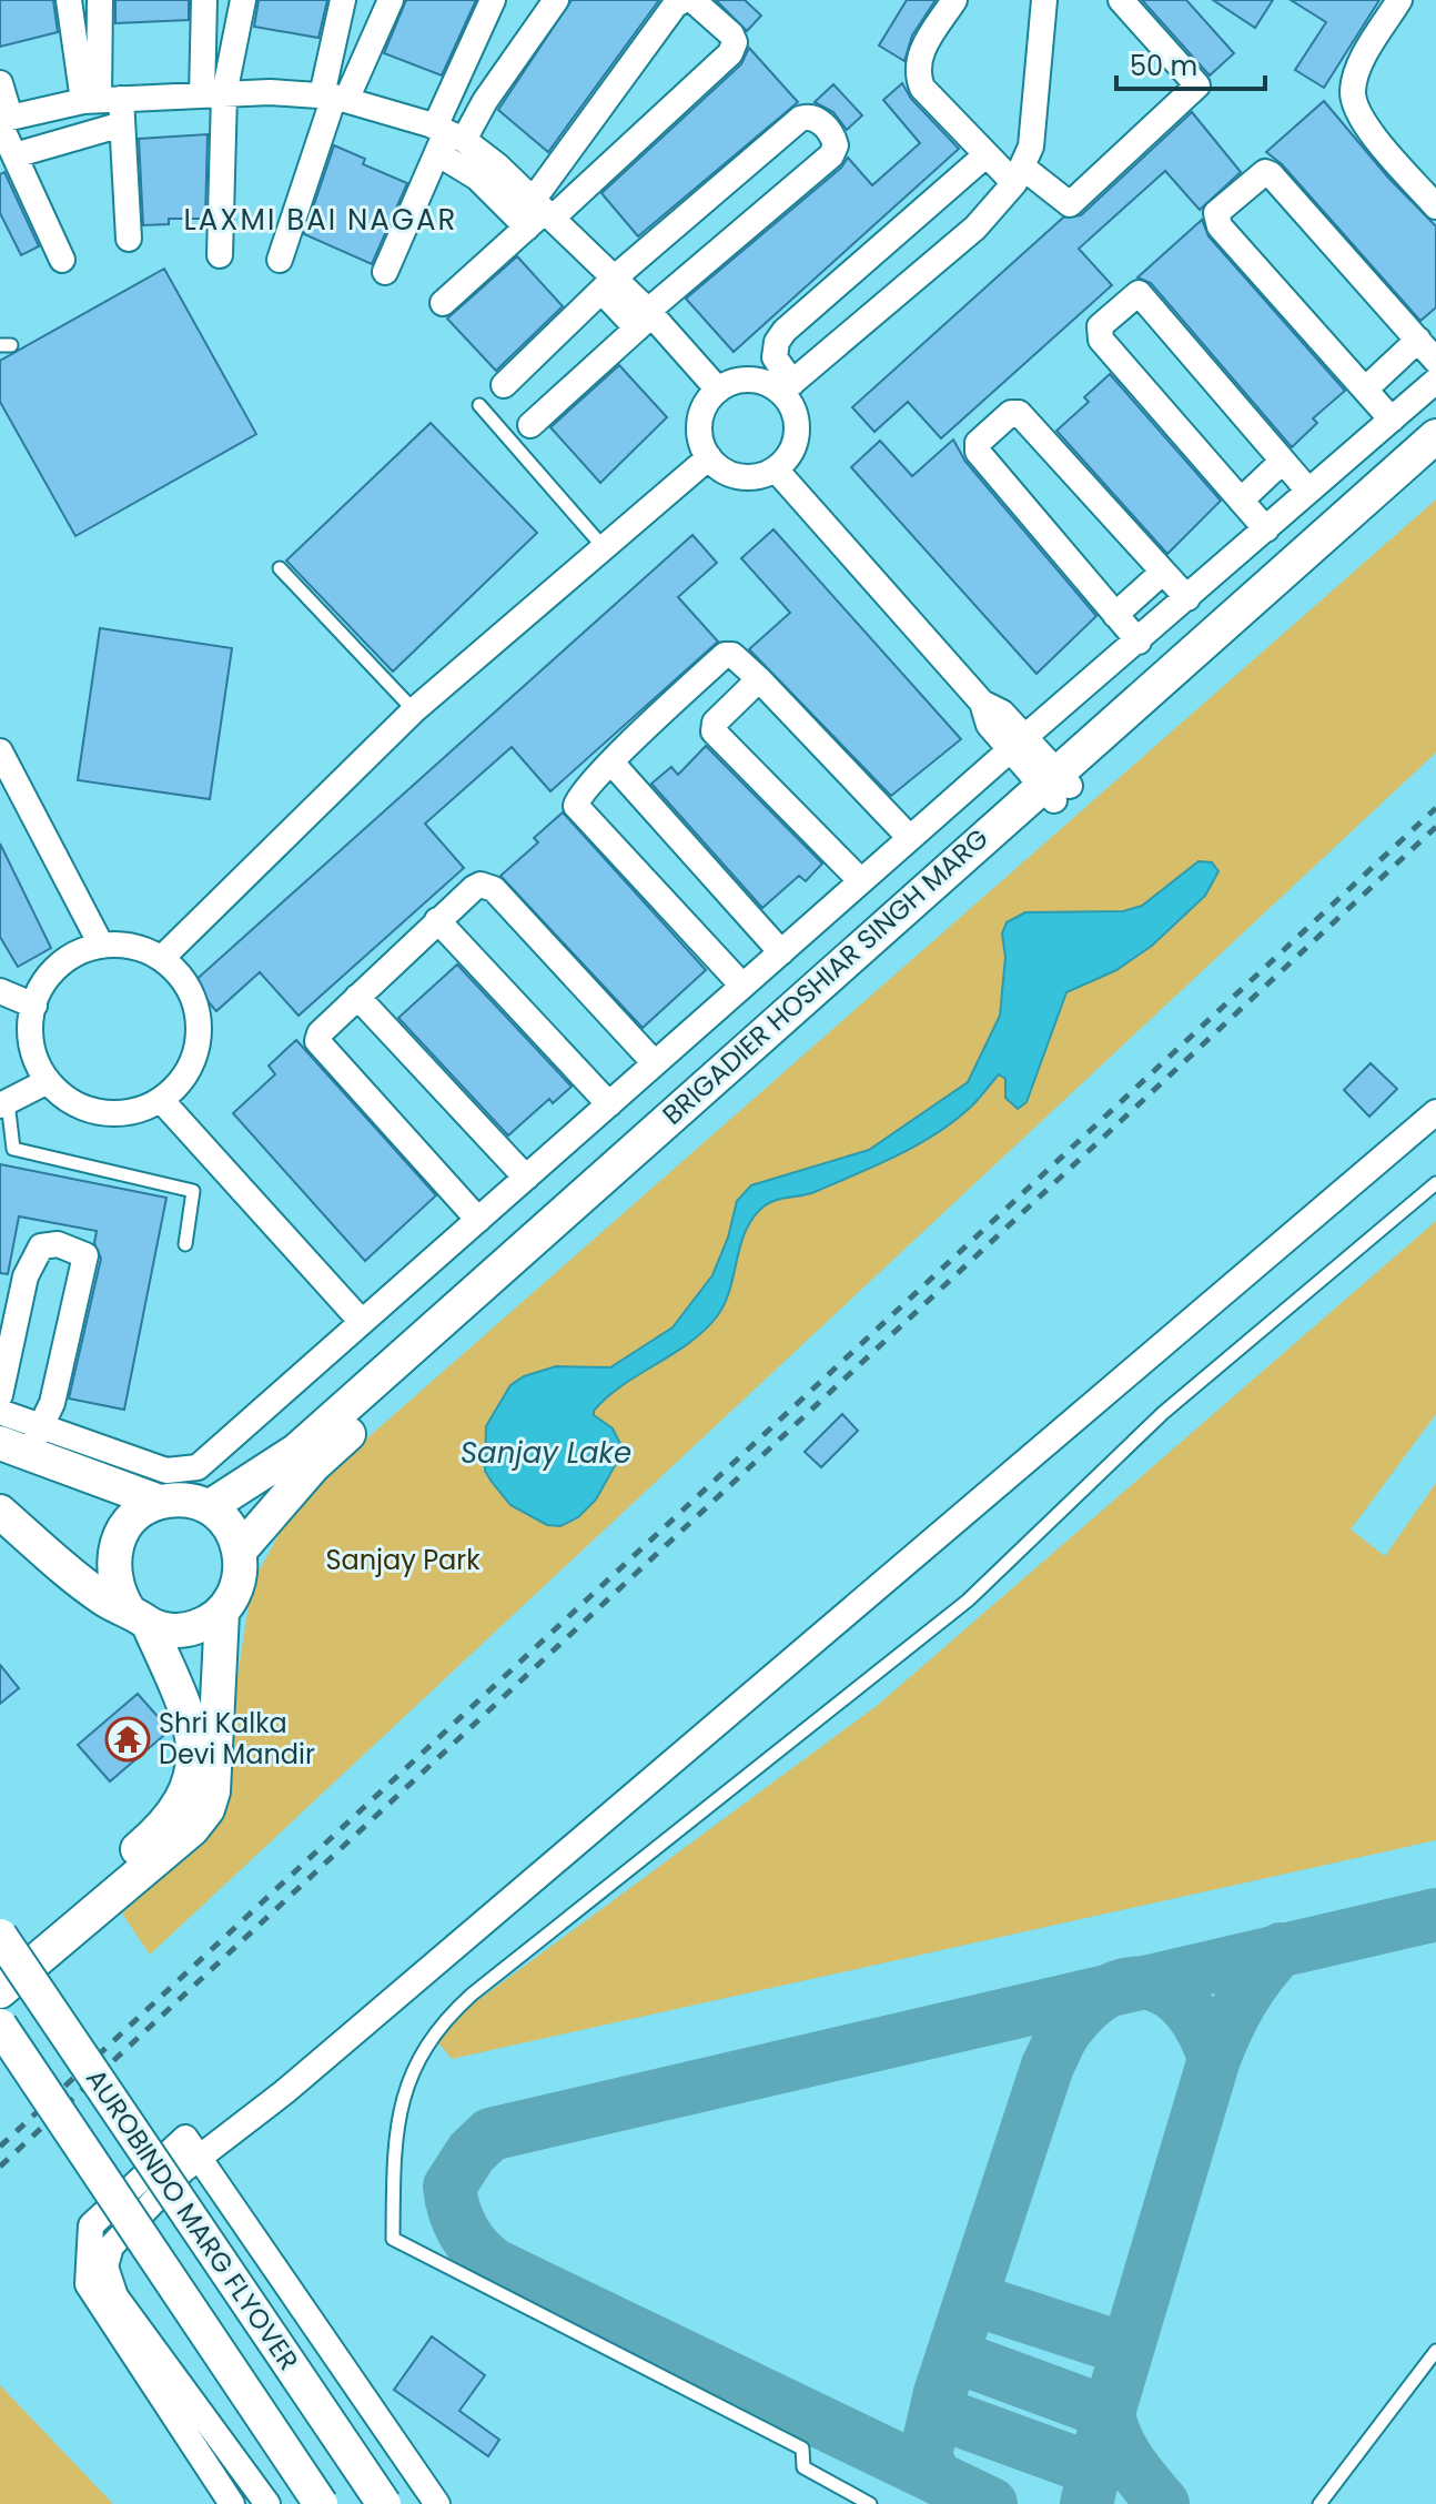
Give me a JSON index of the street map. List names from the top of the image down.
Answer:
{
  "streets": {
    "street": ["BRIGADIER HOSHIAR SINGH MARG", "AUROBINDO MARG FLYOVER"]
  },
  "districts": ["LAXMI BAI NAGAR"],
  "water": ["Sanjay Lake"],
  "parks": ["Sanjay Park"],
  "places": {
    "temple": ["Shri Kalka Devi Mandir"]
  },
  "scale_bar": "50 m"
}
